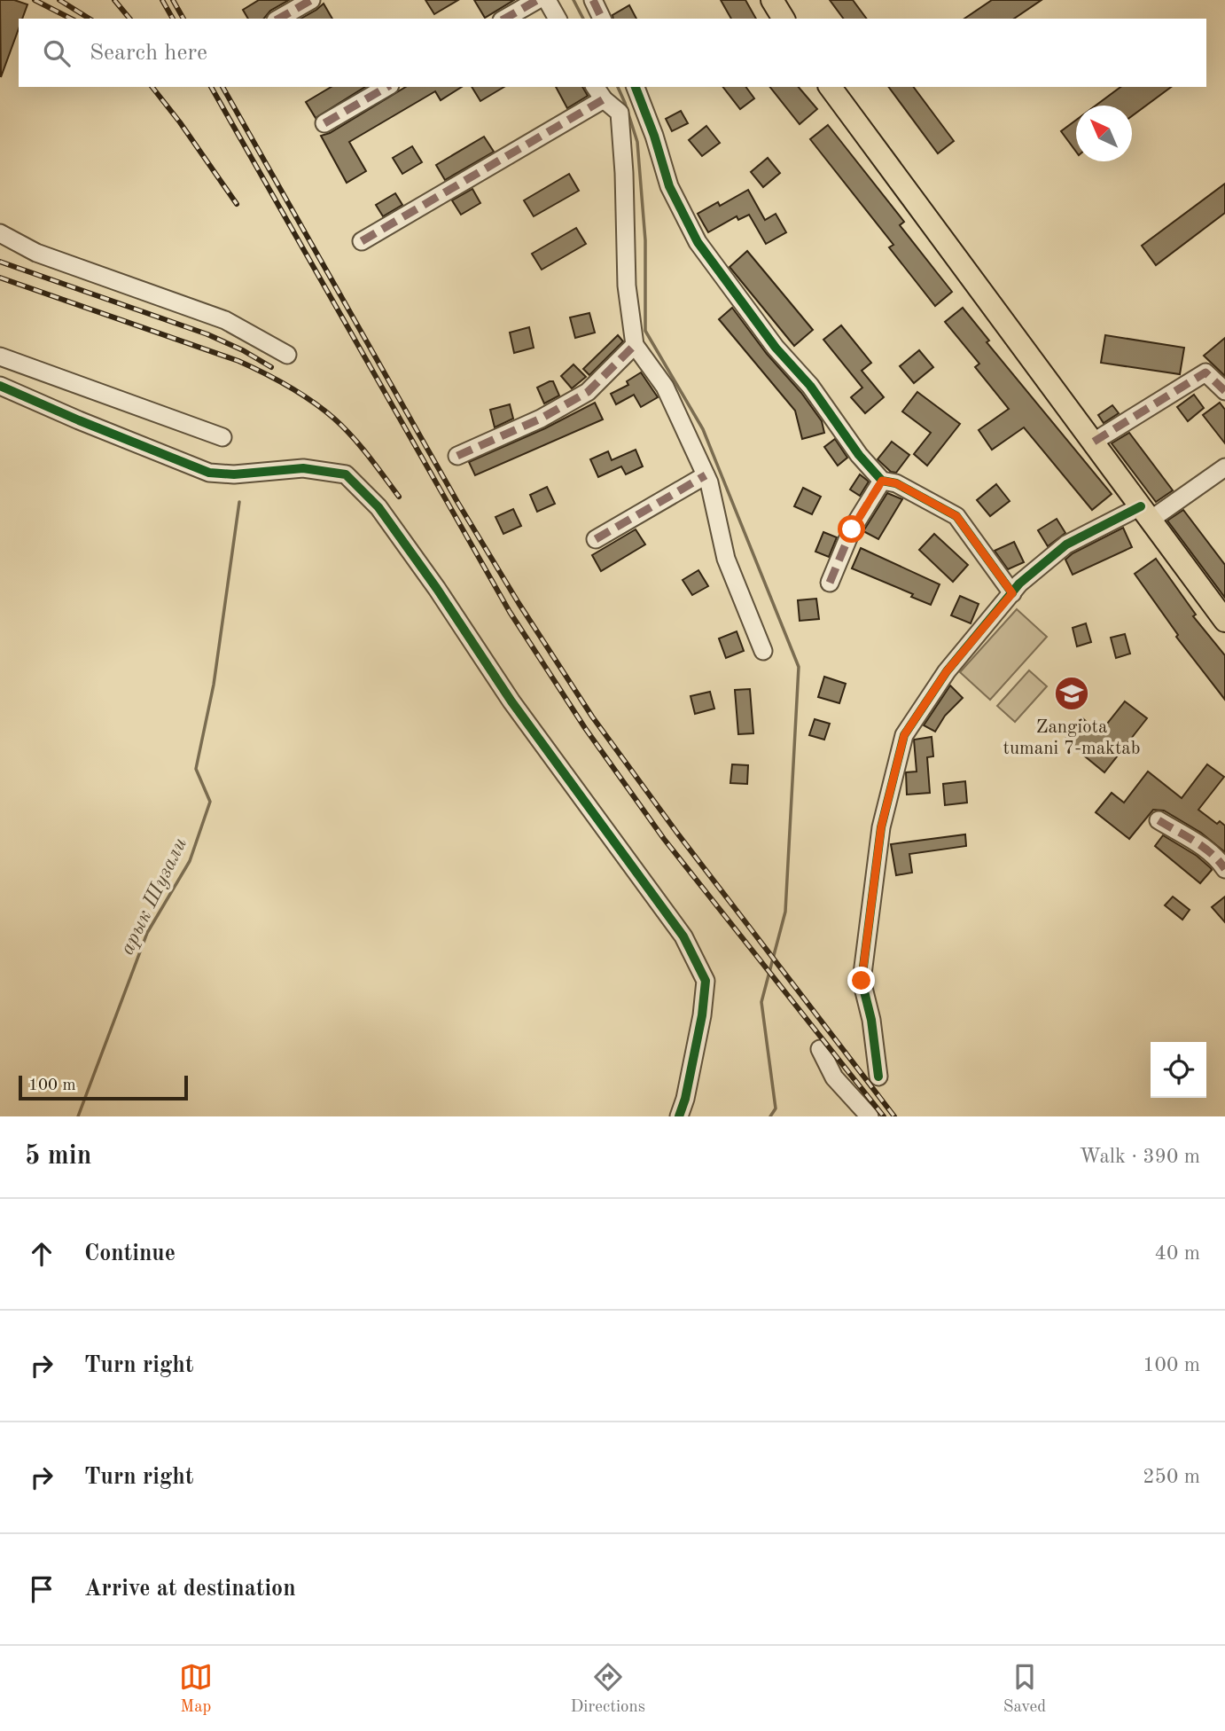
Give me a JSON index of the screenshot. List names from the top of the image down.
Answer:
{
  "water": ["арык Шузали"],
  "places": {
    "school or university": ["Zangiota tumani 7-maktab"]
  },
  "scale_bar": "100 m",
  "north": "top left",
  "page": {
    "search": "Search here",
    "scale": "100 m",
    "heading": ["5 min", "Walk · 390 m"],
    "list": [
      ["Continue", "40 m"],
      ["Turn right", "100 m"],
      ["Turn right", "250 m"],
      "Arrive at destination"
    ],
    "nav": ["Map", "Directions", "Saved"]
  }
}
